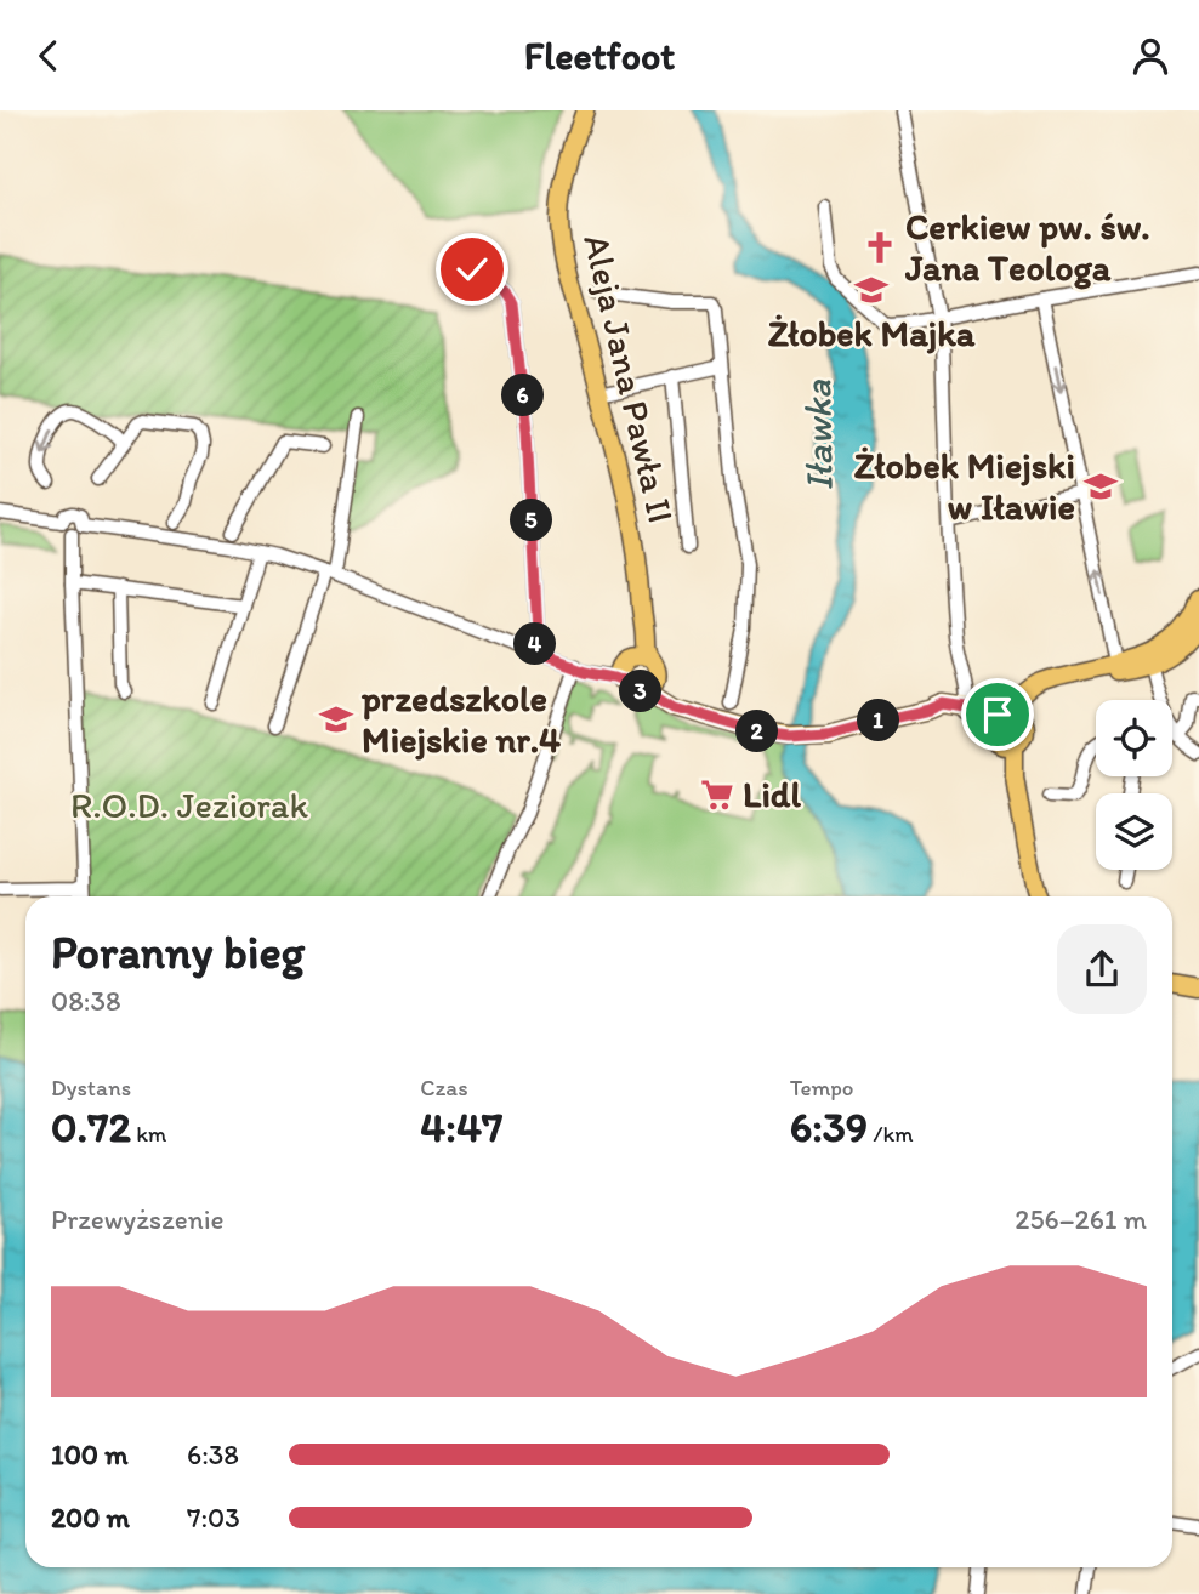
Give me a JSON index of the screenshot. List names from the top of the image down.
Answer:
{
  "streets": {
    "main road": ["Aleja Jana Pawła II"]
  },
  "water": ["Iławka"],
  "parks": ["R.O.D. Jeziorak"],
  "places": {
    "church": ["Cerkiew pw. św. Jana Teologa"],
    "school or university": ["Żłobek Majka", "Żłobek Miejski w Iławie", "przedszkole Miejskie nr.4"],
    "supermarket": ["Lidl"]
  },
  "page": {
    "header": "Fleetfoot",
    "pins": [
      "6",
      "5",
      "4",
      "3",
      "1",
      "2"
    ],
    "heading": ["Poranny bieg", "08:38"],
    "stats": [
      ["Dystans", "0.72 km"],
      ["Czas", "4:47"],
      ["Tempo", "6:39 /km"]
    ],
    "chart": ["Przewyższenie", "256–261 m"],
    "list": [
      {
        "name": "100 m",
        "note": "6:38"
      },
      {
        "name": "200 m",
        "note": "7:03"
      }
    ]
  }
}
